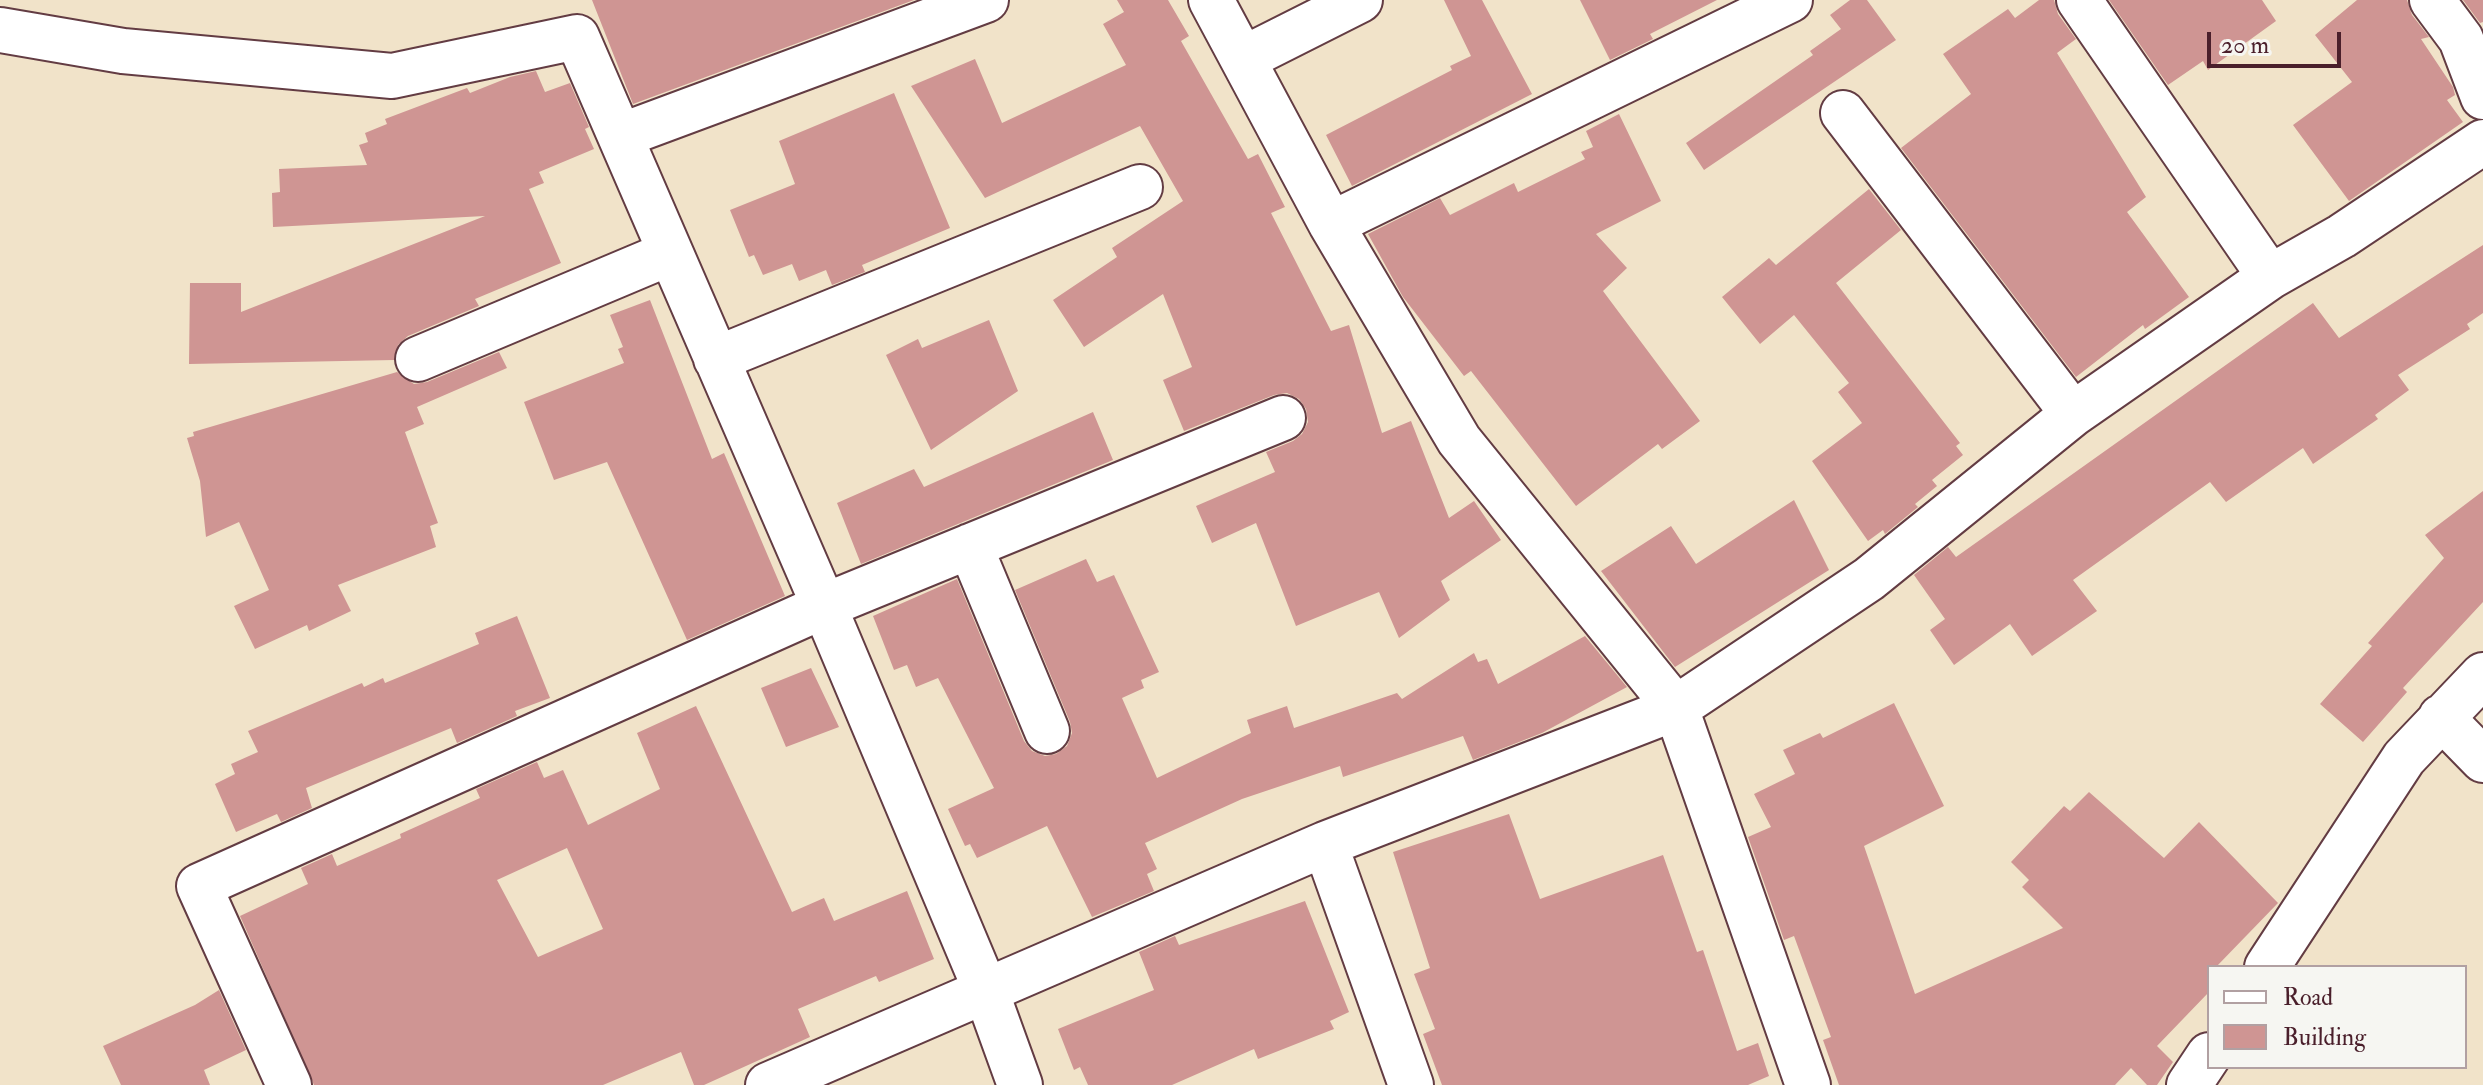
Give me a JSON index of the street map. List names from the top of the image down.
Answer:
{
  "legend": ["Road", "Building"],
  "scale_bar": "20 m"
}
